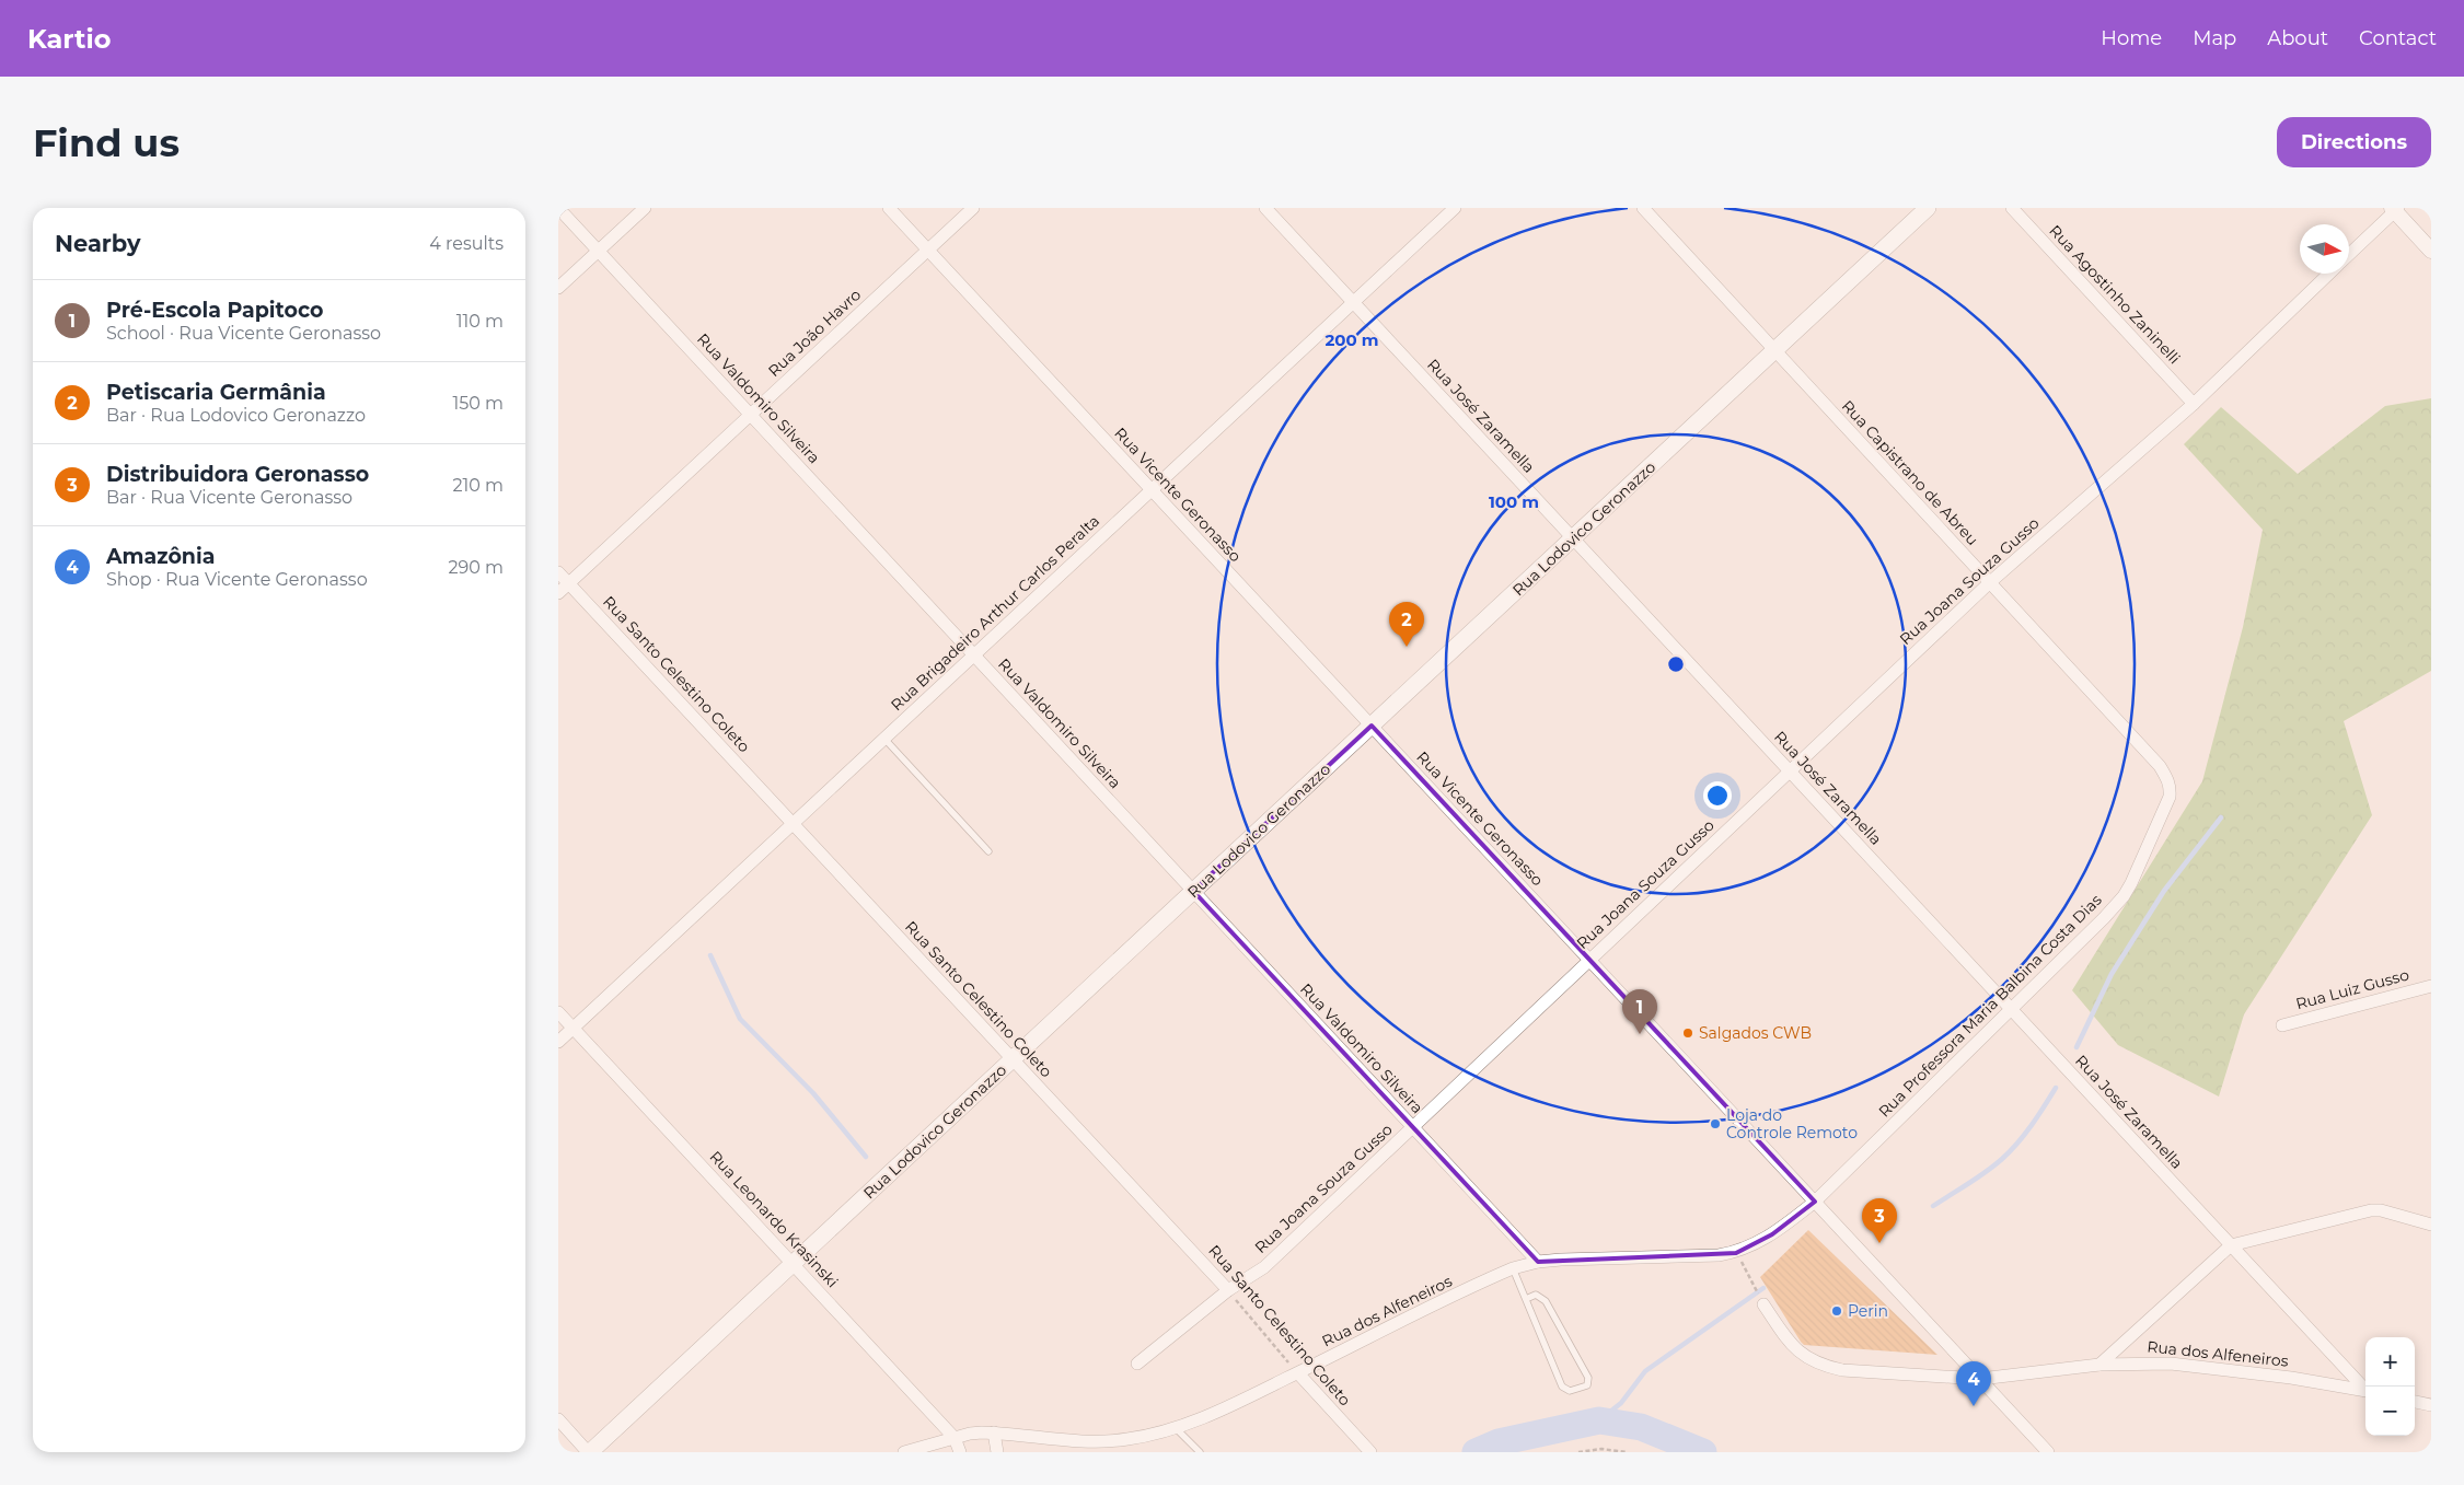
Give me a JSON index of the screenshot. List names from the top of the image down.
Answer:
{
  "streets": {
    "main road": ["Rua Lodovico Geronazzo"],
    "street": [
      "Rua Agostinho Zaninelli",
      "Rua João Havro",
      "Rua Valdomiro Silveira",
      "Rua José Zaramella",
      "Rua Capistrano de Abreu",
      "Rua Vicente Geronasso",
      "Rua Joana Souza Gusso",
      "Rua Brigadeiro Arthur Carlos Peralta",
      "Rua Santo Celestino Coleto",
      "Rua Luiz Gusso",
      "Rua Professora Maria Balbina Costa Dias",
      "Rua Leonardo Krasinski",
      "Rua dos Alfeneiros"
    ]
  },
  "crossings": [
    ["Rua Agostinho Zaninelli", "Rua Joana Souza Gusso"],
    ["Rua João Havro", "Rua Valdomiro Silveira"],
    ["Rua João Havro", "Rua Vicente Geronasso"],
    ["Rua João Havro", "Rua Santo Celestino Coleto"],
    ["Rua Valdomiro Silveira", "Rua Lodovico Geronazzo"],
    ["Rua Valdomiro Silveira", "Rua Joana Souza Gusso"],
    ["Rua Valdomiro Silveira", "Rua Brigadeiro Arthur Carlos Peralta"],
    ["Rua Valdomiro Silveira", "Rua dos Alfeneiros"],
    ["Rua José Zaramella", "Rua Lodovico Geronazzo"],
    ["Rua José Zaramella", "Rua Joana Souza Gusso"],
    ["Rua José Zaramella", "Rua Brigadeiro Arthur Carlos Peralta"],
    ["Rua José Zaramella", "Rua Professora Maria Balbina Costa Dias"],
    ["Rua Capistrano de Abreu", "Rua Lodovico Geronazzo"],
    ["Rua Capistrano de Abreu", "Rua Joana Souza Gusso"],
    ["Rua Capistrano de Abreu", "Rua Professora Maria Balbina Costa Dias"],
    ["Rua Vicente Geronasso", "Rua Lodovico Geronazzo"],
    ["Rua Vicente Geronasso", "Rua Joana Souza Gusso"],
    ["Rua Vicente Geronasso", "Rua Brigadeiro Arthur Carlos Peralta"],
    ["Rua Vicente Geronasso", "Rua Professora Maria Balbina Costa Dias"],
    ["Rua Vicente Geronasso", "Rua dos Alfeneiros"],
    ["Rua Lodovico Geronazzo", "Rua Santo Celestino Coleto"],
    ["Rua Lodovico Geronazzo", "Rua Leonardo Krasinski"],
    ["Rua Joana Souza Gusso", "Rua Santo Celestino Coleto"],
    ["Rua Brigadeiro Arthur Carlos Peralta", "Rua Santo Celestino Coleto"],
    ["Rua Brigadeiro Arthur Carlos Peralta", "Rua Leonardo Krasinski"],
    ["Rua Santo Celestino Coleto", "Rua dos Alfeneiros"],
    ["Rua Professora Maria Balbina Costa Dias", "Rua dos Alfeneiros"],
    ["Rua Leonardo Krasinski", "Rua dos Alfeneiros"]
  ],
  "places": ["Salgados CWB", "Loja do Controle Remoto", "Perin"],
  "north": "right",
  "page": {
    "header": "Kartio",
    "nav": [
      "Home",
      "Map",
      "About",
      "Contact"
    ],
    "buttons": "Directions",
    "title": "Find us",
    "heading": ["Nearby", "4 results"],
    "list": [
      {
        "mark": "1",
        "name": "Pré-Escola Papitoco",
        "note": "School · Rua Vicente Geronasso",
        "value": "110 m"
      },
      {
        "mark": "2",
        "name": "Petiscaria Germânia",
        "note": "Bar · Rua Lodovico Geronazzo",
        "value": "150 m"
      },
      {
        "mark": "3",
        "name": "Distribuidora Geronasso",
        "note": "Bar · Rua Vicente Geronasso",
        "value": "210 m"
      },
      {
        "mark": "4",
        "name": "Amazônia",
        "note": "Shop · Rua Vicente Geronasso",
        "value": "290 m"
      }
    ],
    "pins": [
      "2",
      "1",
      "3",
      "4"
    ],
    "map_buttons": ["+", "−"]
  },
  "rings": ["200 m", "100 m"]
}
